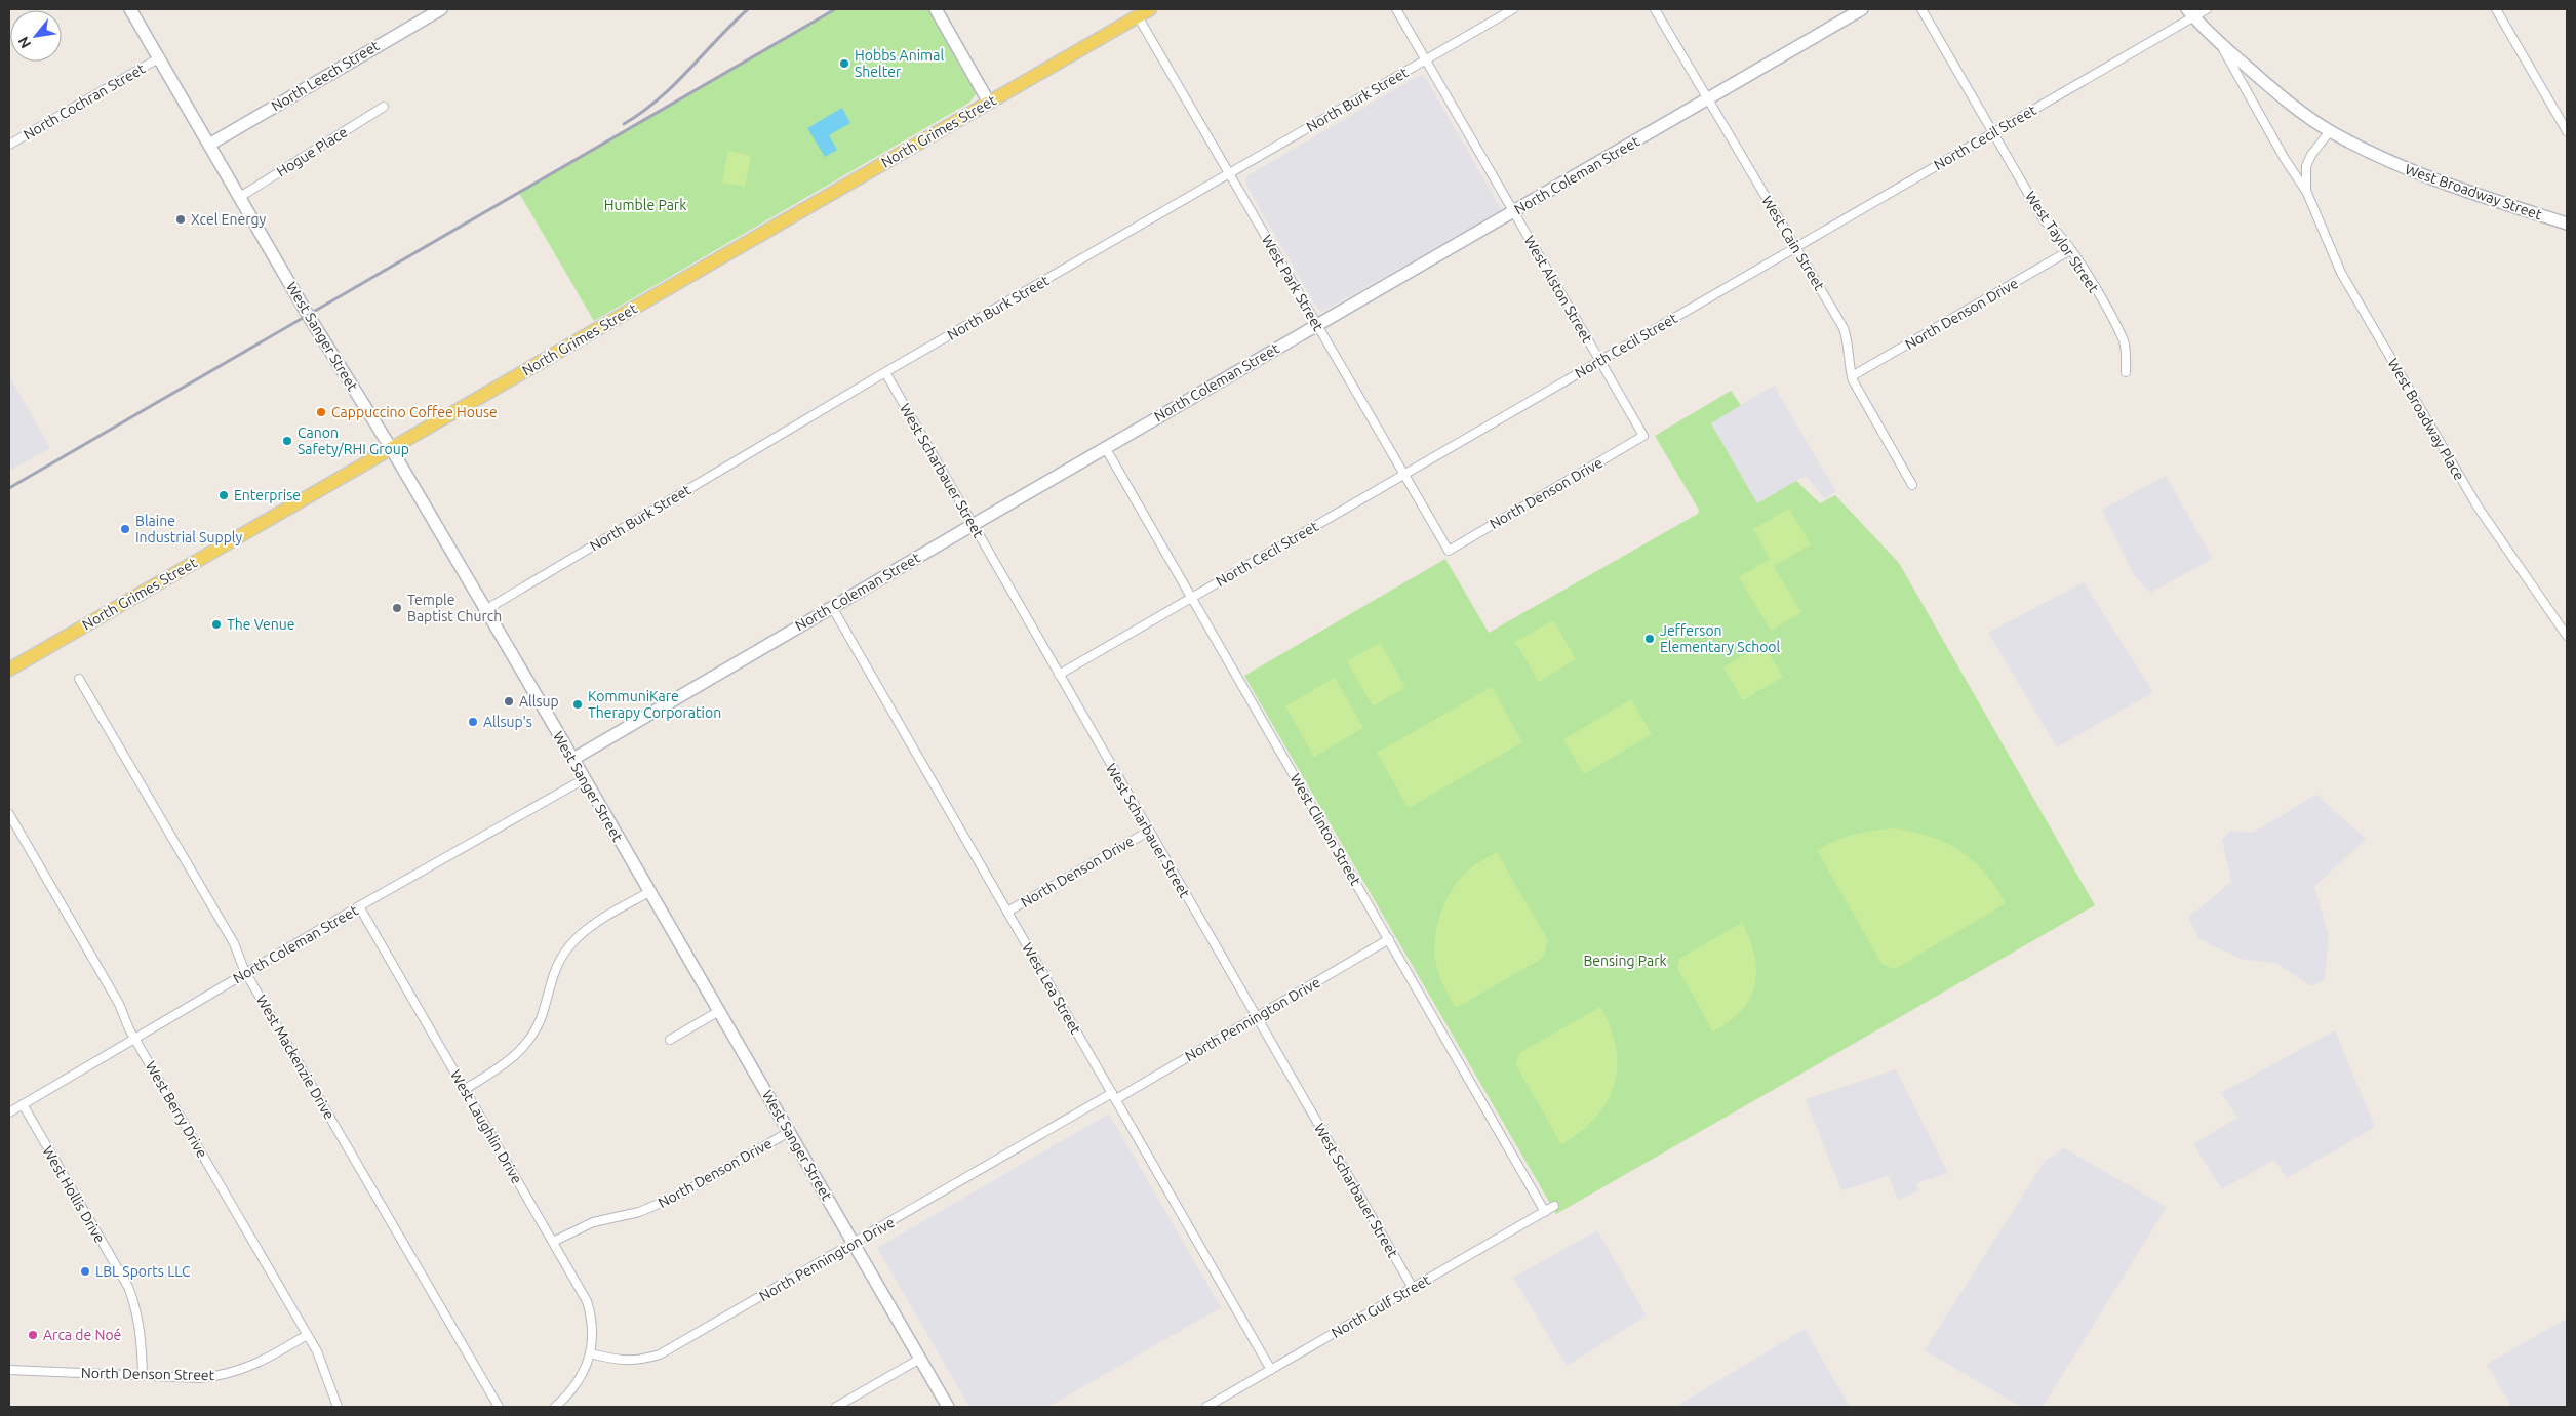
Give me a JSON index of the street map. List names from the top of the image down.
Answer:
{
  "streets": {
    "main road": [
      "North Leech Street",
      "North Grimes Street",
      "North Coleman Street",
      "West Broadway Street",
      "West Sanger Street"
    ],
    "street": [
      "North Burk Street",
      "North Cochran Street",
      "North Cecil Street",
      "Hogue Place",
      "West Taylor Street",
      "West Cain Street",
      "West Park Street",
      "West Alston Street",
      "North Denson Drive",
      "West Broadway Place",
      "West Scharbauer Street",
      "West Clinton Street",
      "West Lea Street",
      "North Pennington Drive",
      "West Mackenzie Drive",
      "West Berry Drive",
      "West Laughlin Drive",
      "West Hollis Drive",
      "North Gulf Street",
      "North Denson Street"
    ]
  },
  "crossings": [
    ["North Leech Street", "West Sanger Street"],
    ["North Burk Street", "West Park Street"],
    ["North Burk Street", "West Alston Street"],
    ["North Burk Street", "West Sanger Street"],
    ["North Burk Street", "West Scharbauer Street"],
    ["North Cochran Street", "West Sanger Street"],
    ["North Grimes Street", "West Park Street"],
    ["North Grimes Street", "West Sanger Street"],
    ["North Cecil Street", "West Broadway Street"],
    ["North Cecil Street", "West Taylor Street"],
    ["North Cecil Street", "West Cain Street"],
    ["North Cecil Street", "West Park Street"],
    ["North Cecil Street", "West Alston Street"],
    ["North Cecil Street", "West Scharbauer Street"],
    ["North Cecil Street", "West Clinton Street"],
    ["Hogue Place", "West Sanger Street"],
    ["North Coleman Street", "West Cain Street"],
    ["North Coleman Street", "West Park Street"],
    ["North Coleman Street", "West Alston Street"],
    ["North Coleman Street", "West Sanger Street"],
    ["North Coleman Street", "West Scharbauer Street"],
    ["North Coleman Street", "West Clinton Street"],
    ["North Coleman Street", "West Lea Street"],
    ["North Coleman Street", "West Mackenzie Drive"],
    ["North Coleman Street", "West Berry Drive"],
    ["North Coleman Street", "West Laughlin Drive"],
    ["North Coleman Street", "West Hollis Drive"],
    ["West Broadway Street", "West Broadway Place"],
    ["West Taylor Street", "North Denson Drive"],
    ["West Cain Street", "North Denson Drive"],
    ["West Park Street", "North Denson Drive"],
    ["West Alston Street", "North Denson Drive"],
    ["North Denson Drive", "West Sanger Street"],
    ["North Denson Drive", "West Scharbauer Street"],
    ["North Denson Drive", "West Lea Street"],
    ["North Denson Drive", "West Laughlin Drive"],
    ["West Sanger Street", "North Pennington Drive"],
    ["West Scharbauer Street", "North Pennington Drive"],
    ["West Scharbauer Street", "North Gulf Street"],
    ["West Clinton Street", "North Pennington Drive"],
    ["West Clinton Street", "North Gulf Street"],
    ["West Lea Street", "North Pennington Drive"],
    ["West Lea Street", "North Gulf Street"],
    ["North Pennington Drive", "West Laughlin Drive"],
    ["West Berry Drive", "North Denson Street"],
    ["West Hollis Drive", "North Denson Street"]
  ],
  "parks": ["Humble Park", "Bensing Park"],
  "places": [
    "Hobbs Animal Shelter",
    "Xcel Energy",
    "Cappuccino Coffee House",
    "Canon Safety/RHI Group",
    "Enterprise",
    "Blaine Industrial Supply",
    "Temple Baptist Church",
    "The Venue",
    "Jefferson Elementary School",
    "Allsup",
    "KommuniKare Therapy Corporation",
    "Allsup's",
    "LBL Sports LLC",
    "Arca de Noé"
  ],
  "north": "bottom left"
}
